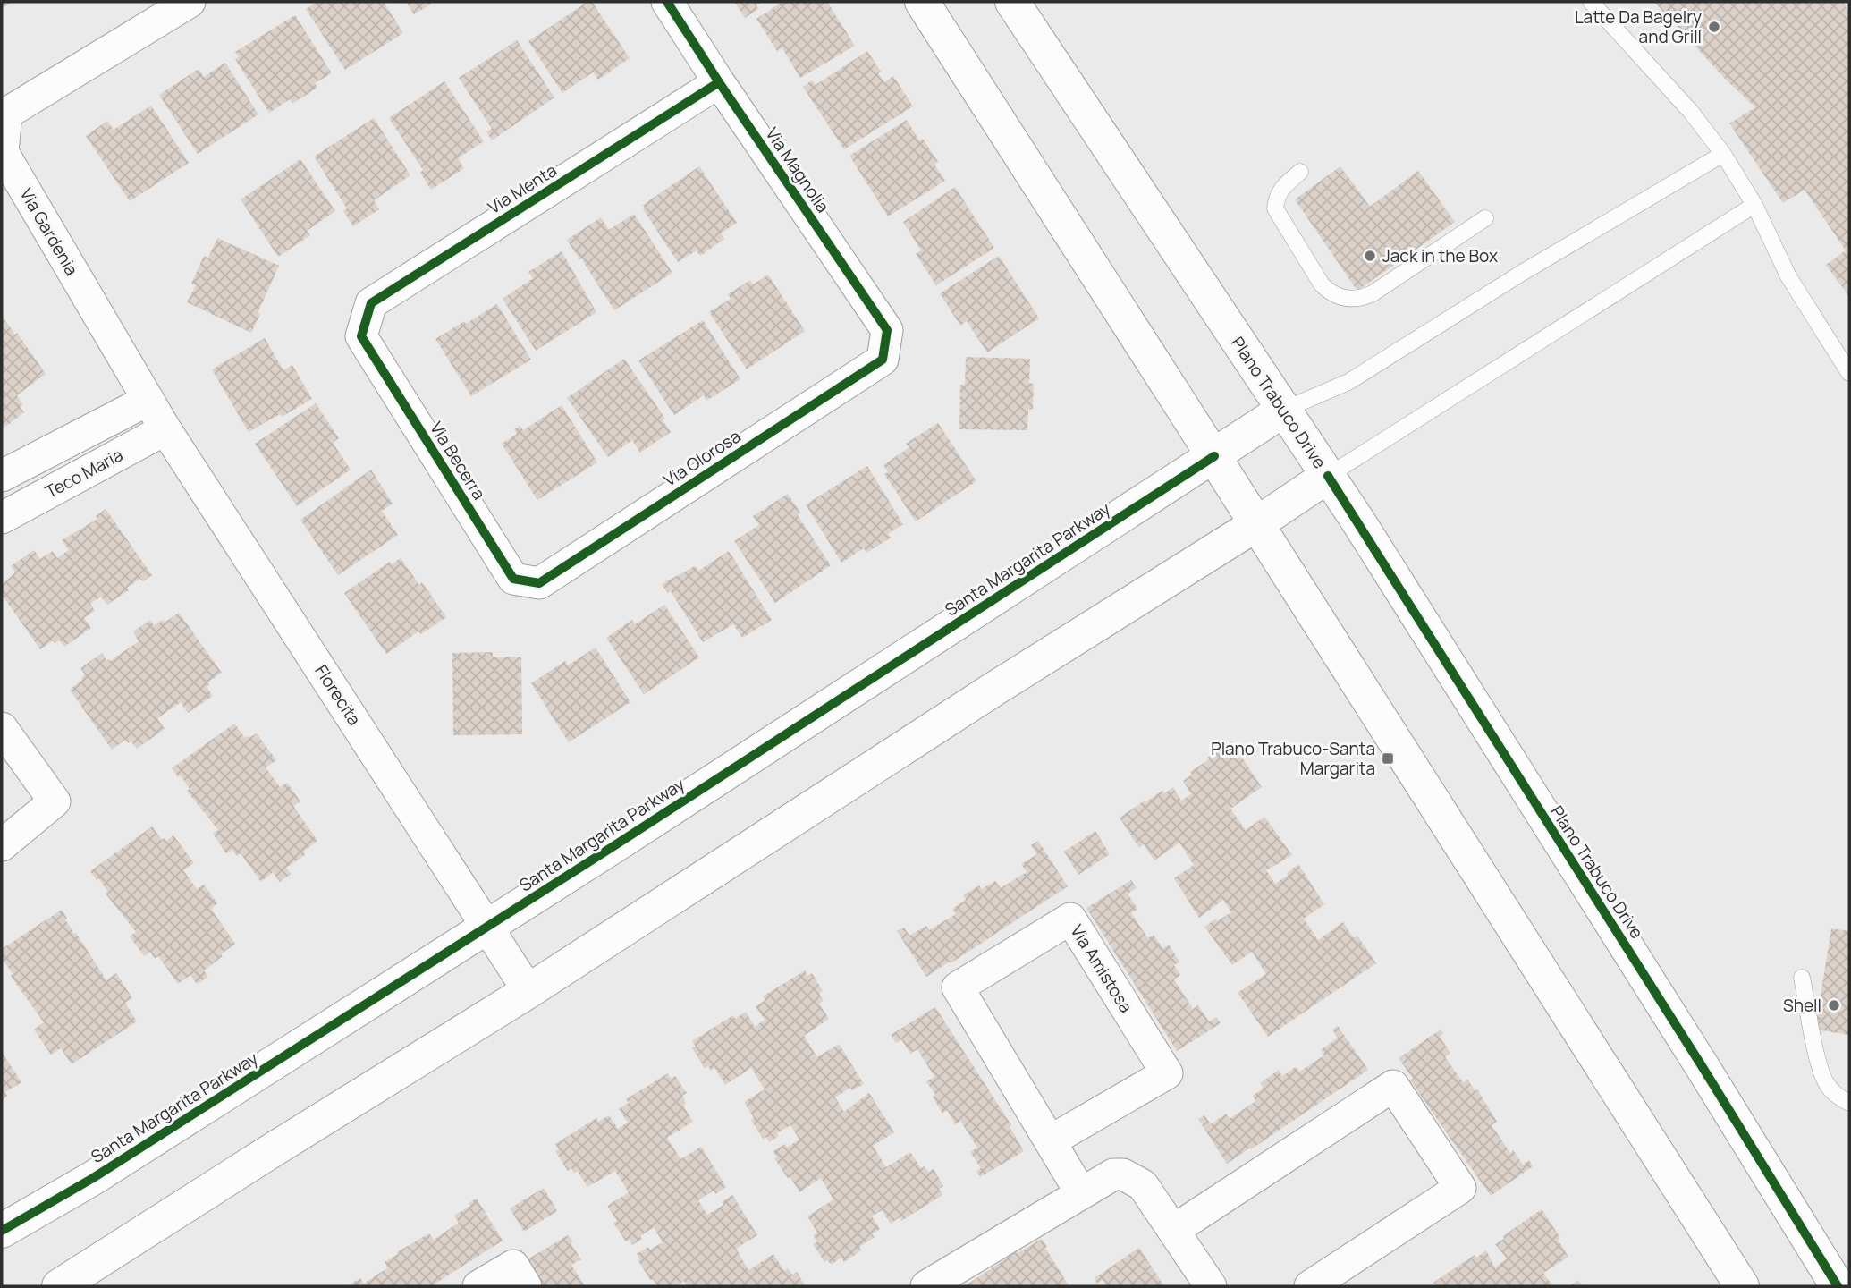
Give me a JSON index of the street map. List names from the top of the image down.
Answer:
{
  "streets": {
    "main road": ["Plano Trabuco Drive", "Santa Margarita Parkway"],
    "street": [
      "Via Magnolia",
      "Via Menta",
      "Via Gardenia",
      "Via Olorosa",
      "Via Becerra",
      "Teco Maria",
      "Florecita",
      "Via Amistosa"
    ]
  },
  "crossings": [
    ["Via Magnolia", "Via Menta"],
    ["Via Magnolia", "Via Olorosa"],
    ["Via Menta", "Via Becerra"],
    ["Via Gardenia", "Teco Maria"],
    ["Via Gardenia", "Florecita"],
    ["Plano Trabuco Drive", "Santa Margarita Parkway"],
    ["Via Olorosa", "Via Becerra"],
    ["Teco Maria", "Florecita"],
    ["Santa Margarita Parkway", "Florecita"]
  ],
  "places": {
    "other": ["Latte Da Bagelry and Grill", "Jack in the Box", "Shell"],
    "transit": ["Plano Trabuco-Santa Margarita"]
  }
}
